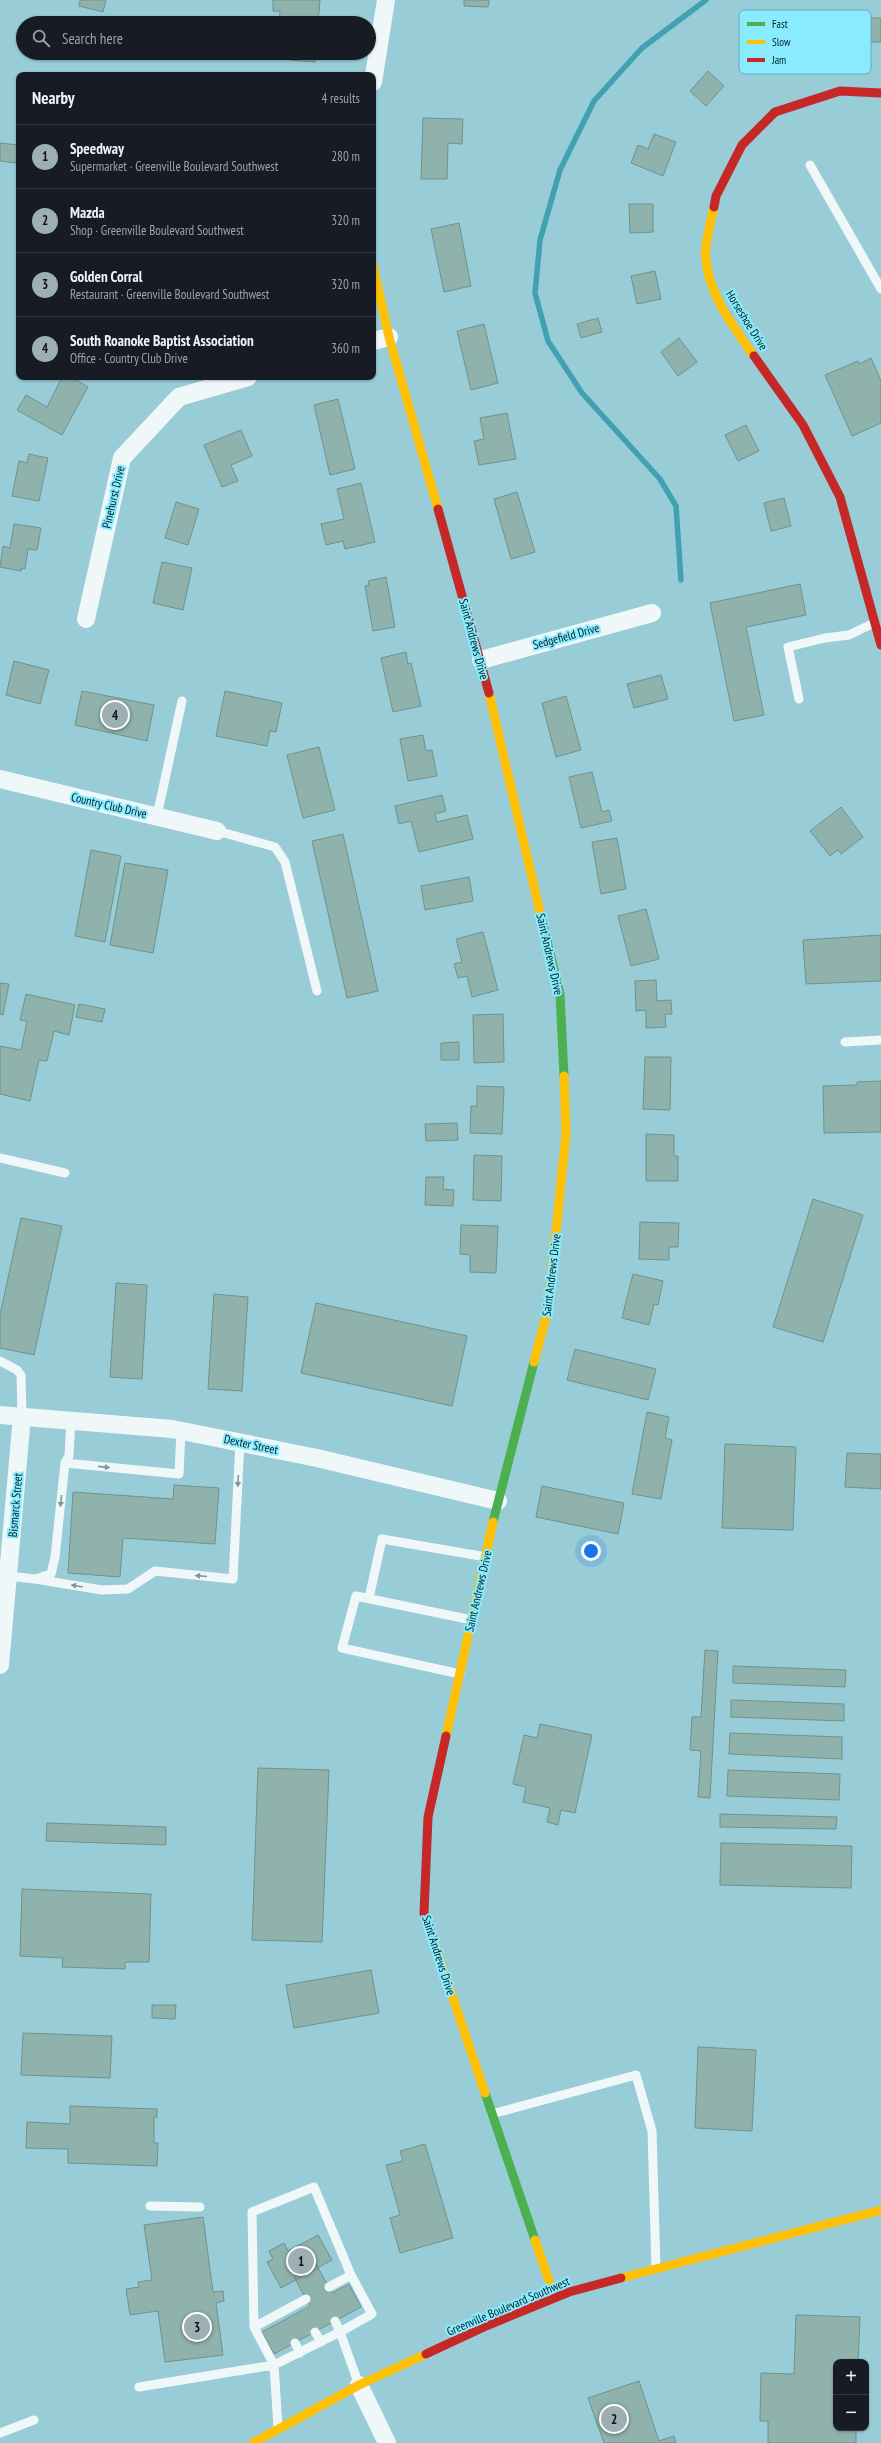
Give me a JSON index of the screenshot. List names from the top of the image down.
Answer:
{
  "streets": {
    "main road": ["Horseshoe Drive", "Saint Andrews Drive", "Greenville Boulevard Southwest"],
    "street": [
      "Pinehurst Drive",
      "Sedgefield Drive",
      "Country Club Drive",
      "Dexter Street",
      "Bismarck Street"
    ]
  },
  "crossings": [
    ["Sedgefield Drive", "Saint Andrews Drive"],
    ["Saint Andrews Drive", "Dexter Street"],
    ["Saint Andrews Drive", "Greenville Boulevard Southwest"],
    ["Dexter Street", "Bismarck Street"]
  ],
  "legend": ["Fast", "Slow", "Jam"],
  "page": {
    "search": "Search here",
    "heading": ["Nearby", "4 results"],
    "list": [
      {
        "mark": "1",
        "name": "Speedway",
        "note": "Supermarket · Greenville Boulevard Southwest",
        "value": "280 m"
      },
      {
        "mark": "2",
        "name": "Mazda",
        "note": "Shop · Greenville Boulevard Southwest",
        "value": "320 m"
      },
      {
        "mark": "3",
        "name": "Golden Corral",
        "note": "Restaurant · Greenville Boulevard Southwest",
        "value": "320 m"
      },
      {
        "mark": "4",
        "name": "South Roanoke Baptist Association",
        "note": "Office · Country Club Drive",
        "value": "360 m"
      }
    ],
    "pins": [
      "4",
      "1",
      "3",
      "2"
    ],
    "map_buttons": ["+", "−"]
  }
}
